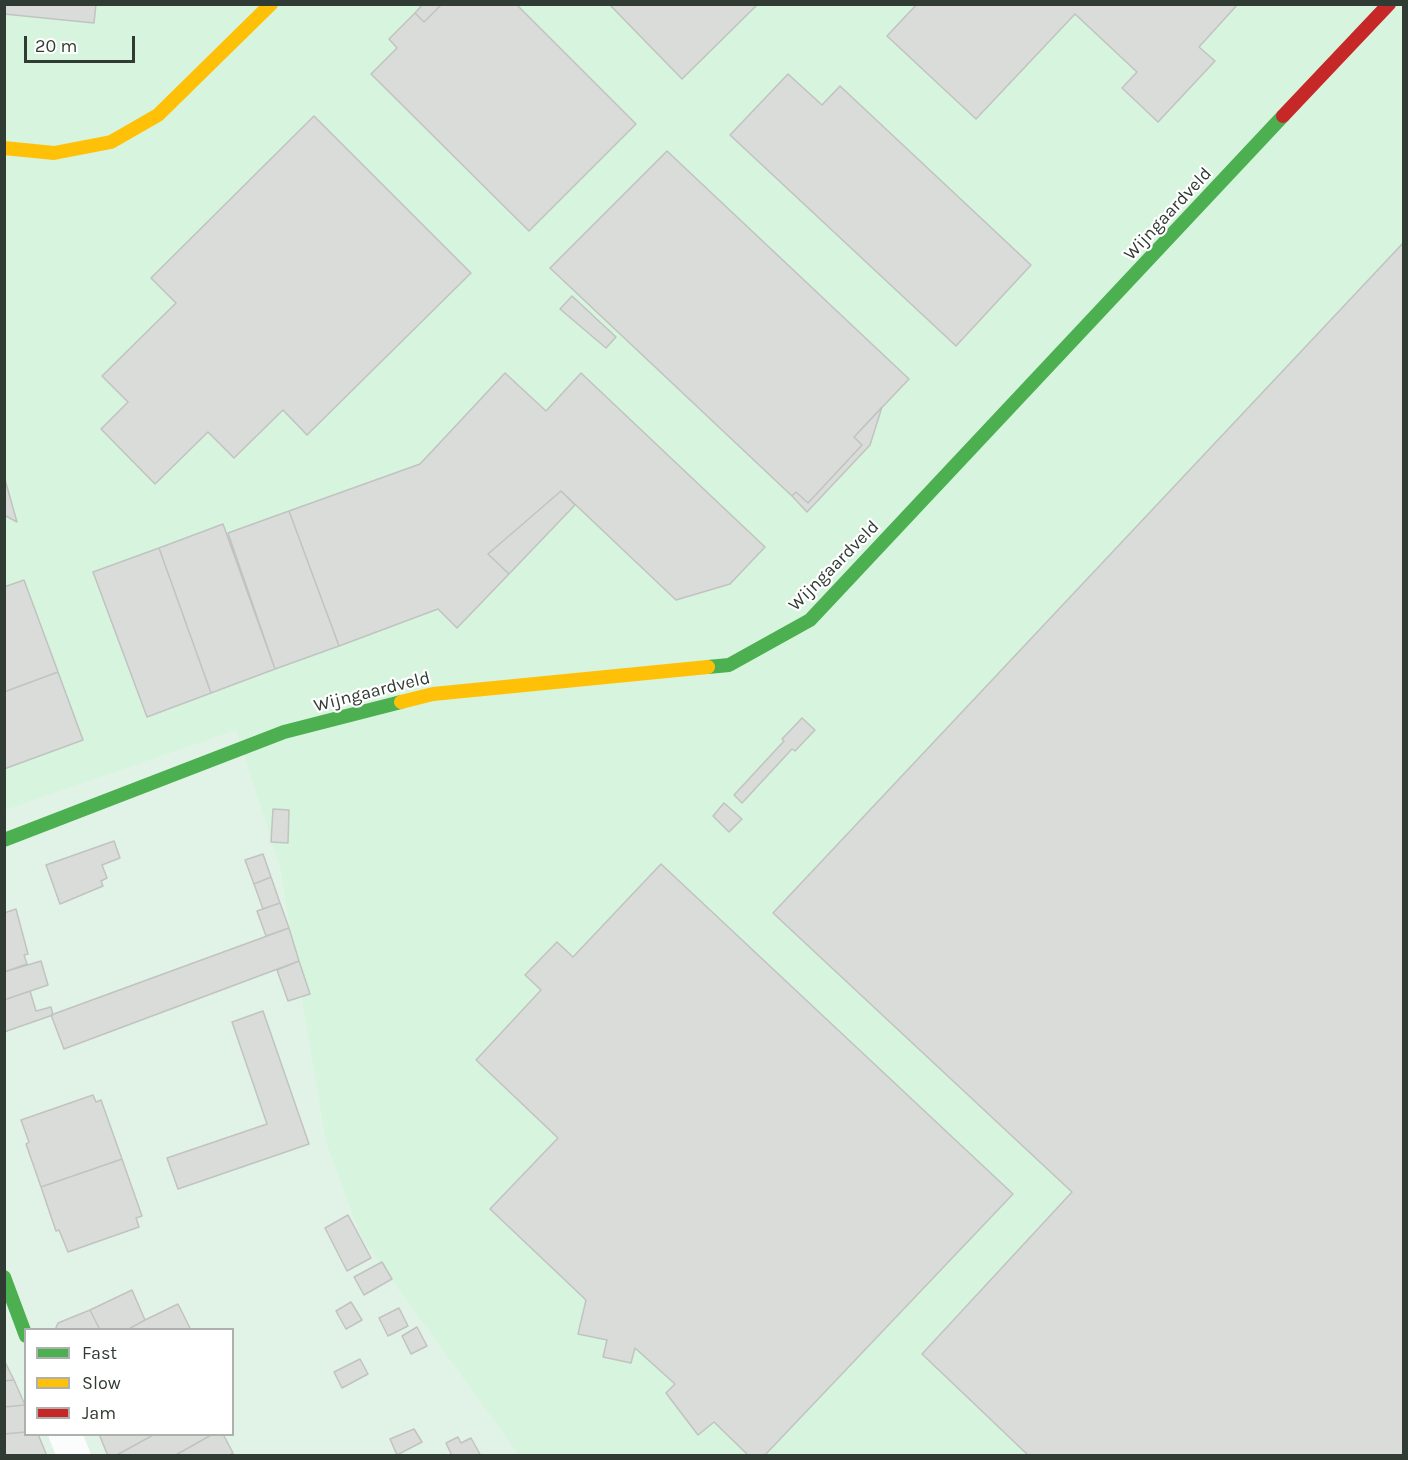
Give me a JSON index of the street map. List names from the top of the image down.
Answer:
{
  "streets": {
    "street": ["Wijngaardveld"]
  },
  "legend": ["Fast", "Slow", "Jam"],
  "scale_bar": "20 m"
}
